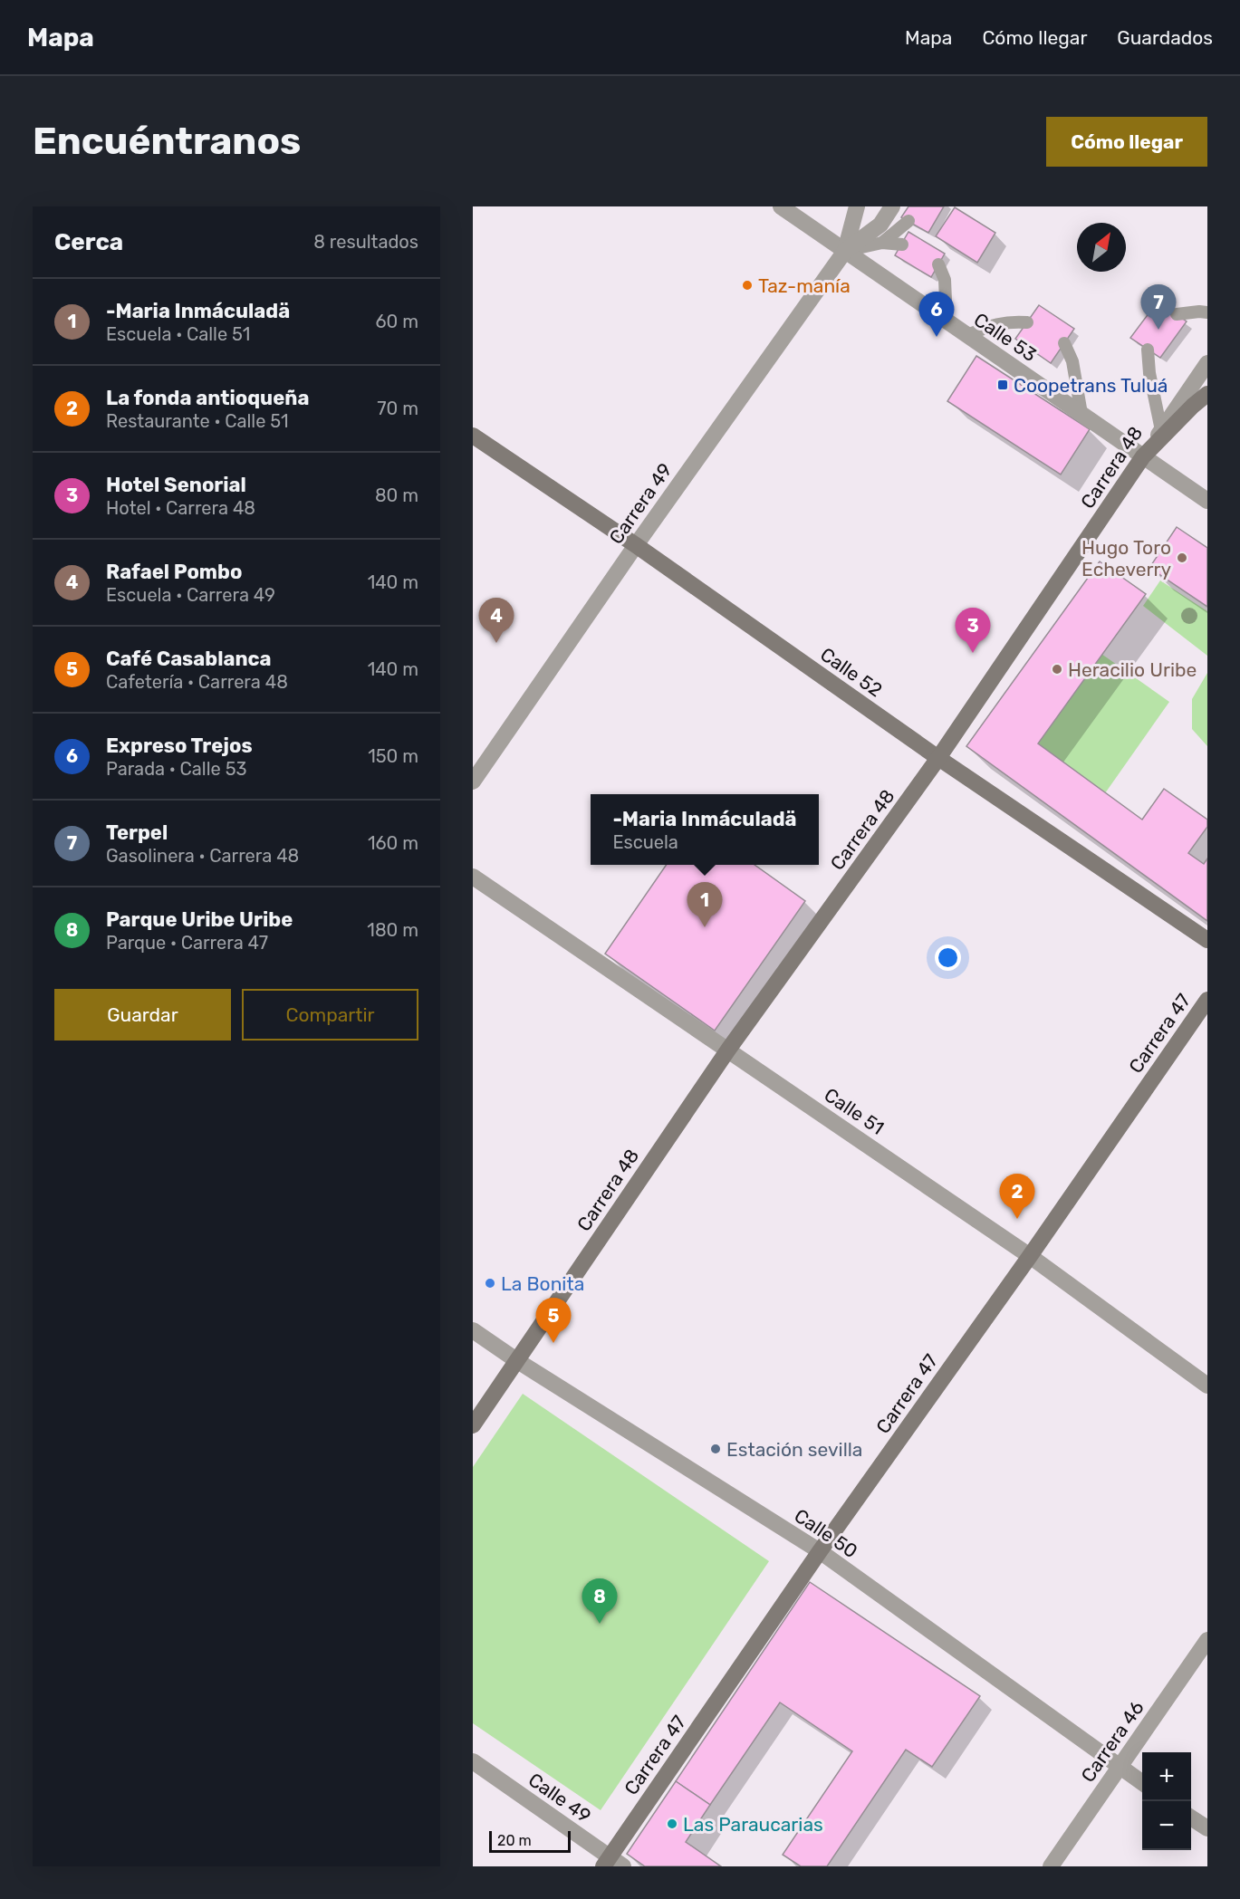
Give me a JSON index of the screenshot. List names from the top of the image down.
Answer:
{
  "streets": {
    "main road": ["Carrera 48", "Calle 52", "Carrera 47"],
    "street": [
      "Calle 53",
      "Carrera 49",
      "Calle 51",
      "Calle 50",
      "Carrera 46",
      "Calle 49"
    ]
  },
  "crossings": [
    ["Calle 53", "Carrera 48"],
    ["Calle 53", "Carrera 49"],
    ["Carrera 48", "Calle 52"],
    ["Carrera 48", "Calle 51"],
    ["Carrera 48", "Calle 50"],
    ["Carrera 49", "Calle 52"],
    ["Carrera 47", "Calle 51"],
    ["Carrera 47", "Calle 50"],
    ["Carrera 47", "Calle 49"],
    ["Calle 50", "Carrera 46"]
  ],
  "places": {
    "other": [
      "Taz-manía",
      "Hugo Toro Echeverry",
      "Heracilio Uribe",
      "La Bonita",
      "Estación sevilla",
      "Las Paraucarias"
    ],
    "transit": ["Coopetrans Tuluá"]
  },
  "scale_bar": "20 m",
  "north": "top right",
  "page": {
    "header": "Mapa",
    "nav": ["Mapa", "Cómo llegar", "Guardados"],
    "buttons": [
      "Cómo llegar",
      ["Guardar", "Compartir"]
    ],
    "title": "Encuéntranos",
    "heading": ["Cerca", "8 resultados"],
    "list": [
      {
        "mark": "1",
        "name": "-Maria Inmáculadä",
        "note": "Escuela · Calle 51",
        "value": "60 m"
      },
      {
        "mark": "2",
        "name": "La fonda antioqueña",
        "note": "Restaurante · Calle 51",
        "value": "70 m"
      },
      {
        "mark": "3",
        "name": "Hotel Senorial",
        "note": "Hotel · Carrera 48",
        "value": "80 m"
      },
      {
        "mark": "4",
        "name": "Rafael Pombo",
        "note": "Escuela · Carrera 49",
        "value": "140 m"
      },
      {
        "mark": "5",
        "name": "Café Casablanca",
        "note": "Cafetería · Carrera 48",
        "value": "140 m"
      },
      {
        "mark": "6",
        "name": "Expreso Trejos",
        "note": "Parada · Calle 53",
        "value": "150 m"
      },
      {
        "mark": "7",
        "name": "Terpel",
        "note": "Gasolinera · Carrera 48",
        "value": "160 m"
      },
      {
        "mark": "8",
        "name": "Parque Uribe Uribe",
        "note": "Parque · Carrera 47",
        "value": "180 m"
      }
    ],
    "pins": [
      "7",
      "6",
      "4",
      "3",
      "1",
      "2",
      "5",
      "8"
    ],
    "popup": ["-Maria Inmáculadä", "Escuela"],
    "map_buttons": ["+", "−"],
    "scale": "20 m"
  }
}
